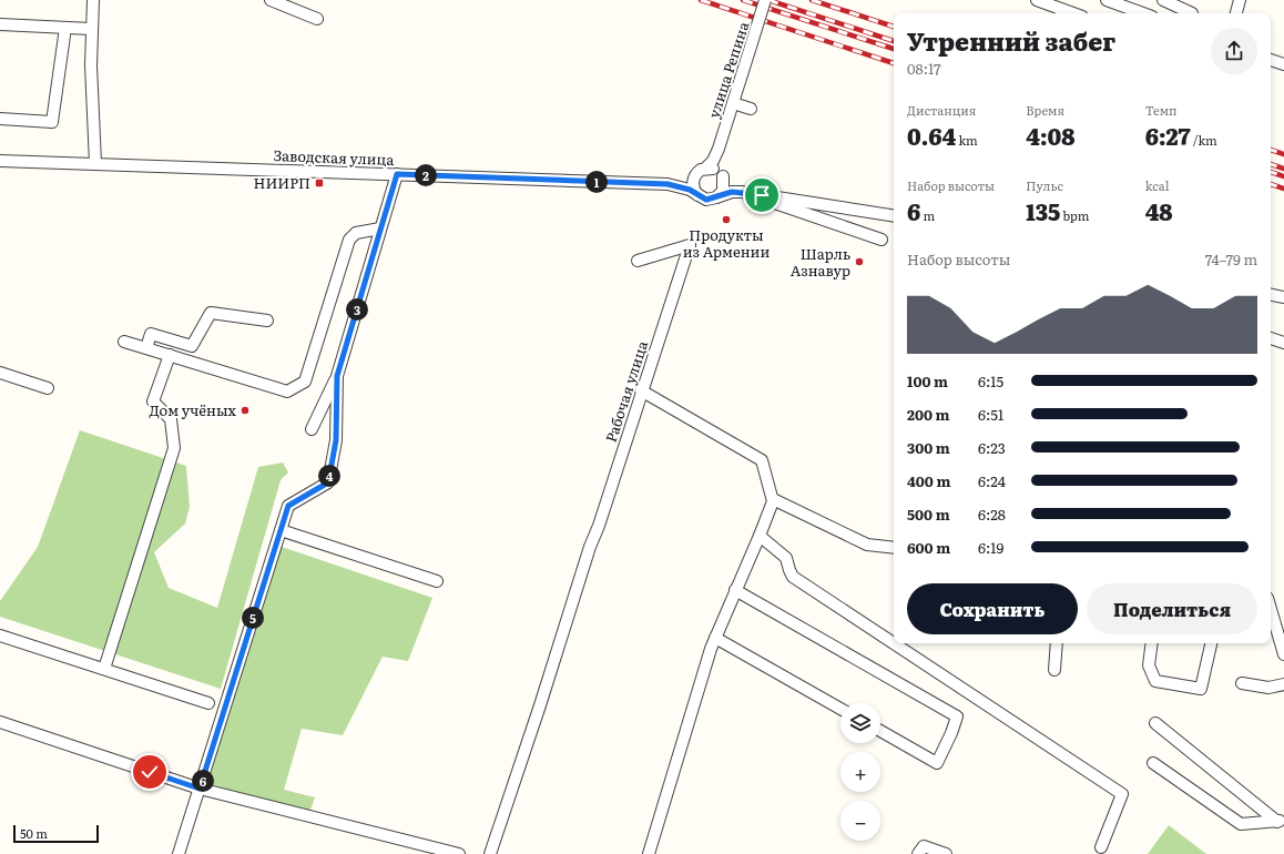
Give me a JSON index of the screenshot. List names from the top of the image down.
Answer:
{
  "streets": {
    "street": ["улица Репина", "Заводская улица", "Рабочая улица"]
  },
  "crossings": [
    ["улица Репина", "Заводская улица"]
  ],
  "places": {
    "transit": ["НИИРП"],
    "other": ["Продукты из Армении", "Шарль Азнавур", "Дом учёных"]
  },
  "scale_bar": "50 m",
  "page": {
    "heading": ["Утренний забег", "08:17"],
    "stats": [
      ["Дистанция", "0.64 km"],
      ["Время", "4:08"],
      ["Темп", "6:27 /km"],
      ["Набор высоты", "6 m"],
      ["Пульс", "135 bpm"],
      ["kcal", "48"]
    ],
    "pins": [
      "2",
      "1",
      "3",
      "4",
      "5",
      "6"
    ],
    "chart": ["Набор высоты", "74–79 m"],
    "list": [
      {
        "name": "100 m",
        "note": "6:15"
      },
      {
        "name": "200 m",
        "note": "6:51"
      },
      {
        "name": "300 m",
        "note": "6:23"
      },
      {
        "name": "400 m",
        "note": "6:24"
      },
      {
        "name": "500 m",
        "note": "6:28"
      },
      {
        "name": "600 m",
        "note": "6:19"
      }
    ],
    "buttons": ["Сохранить", "Поделиться"],
    "map_buttons": ["+", "−"],
    "scale": "50 m"
  }
}
